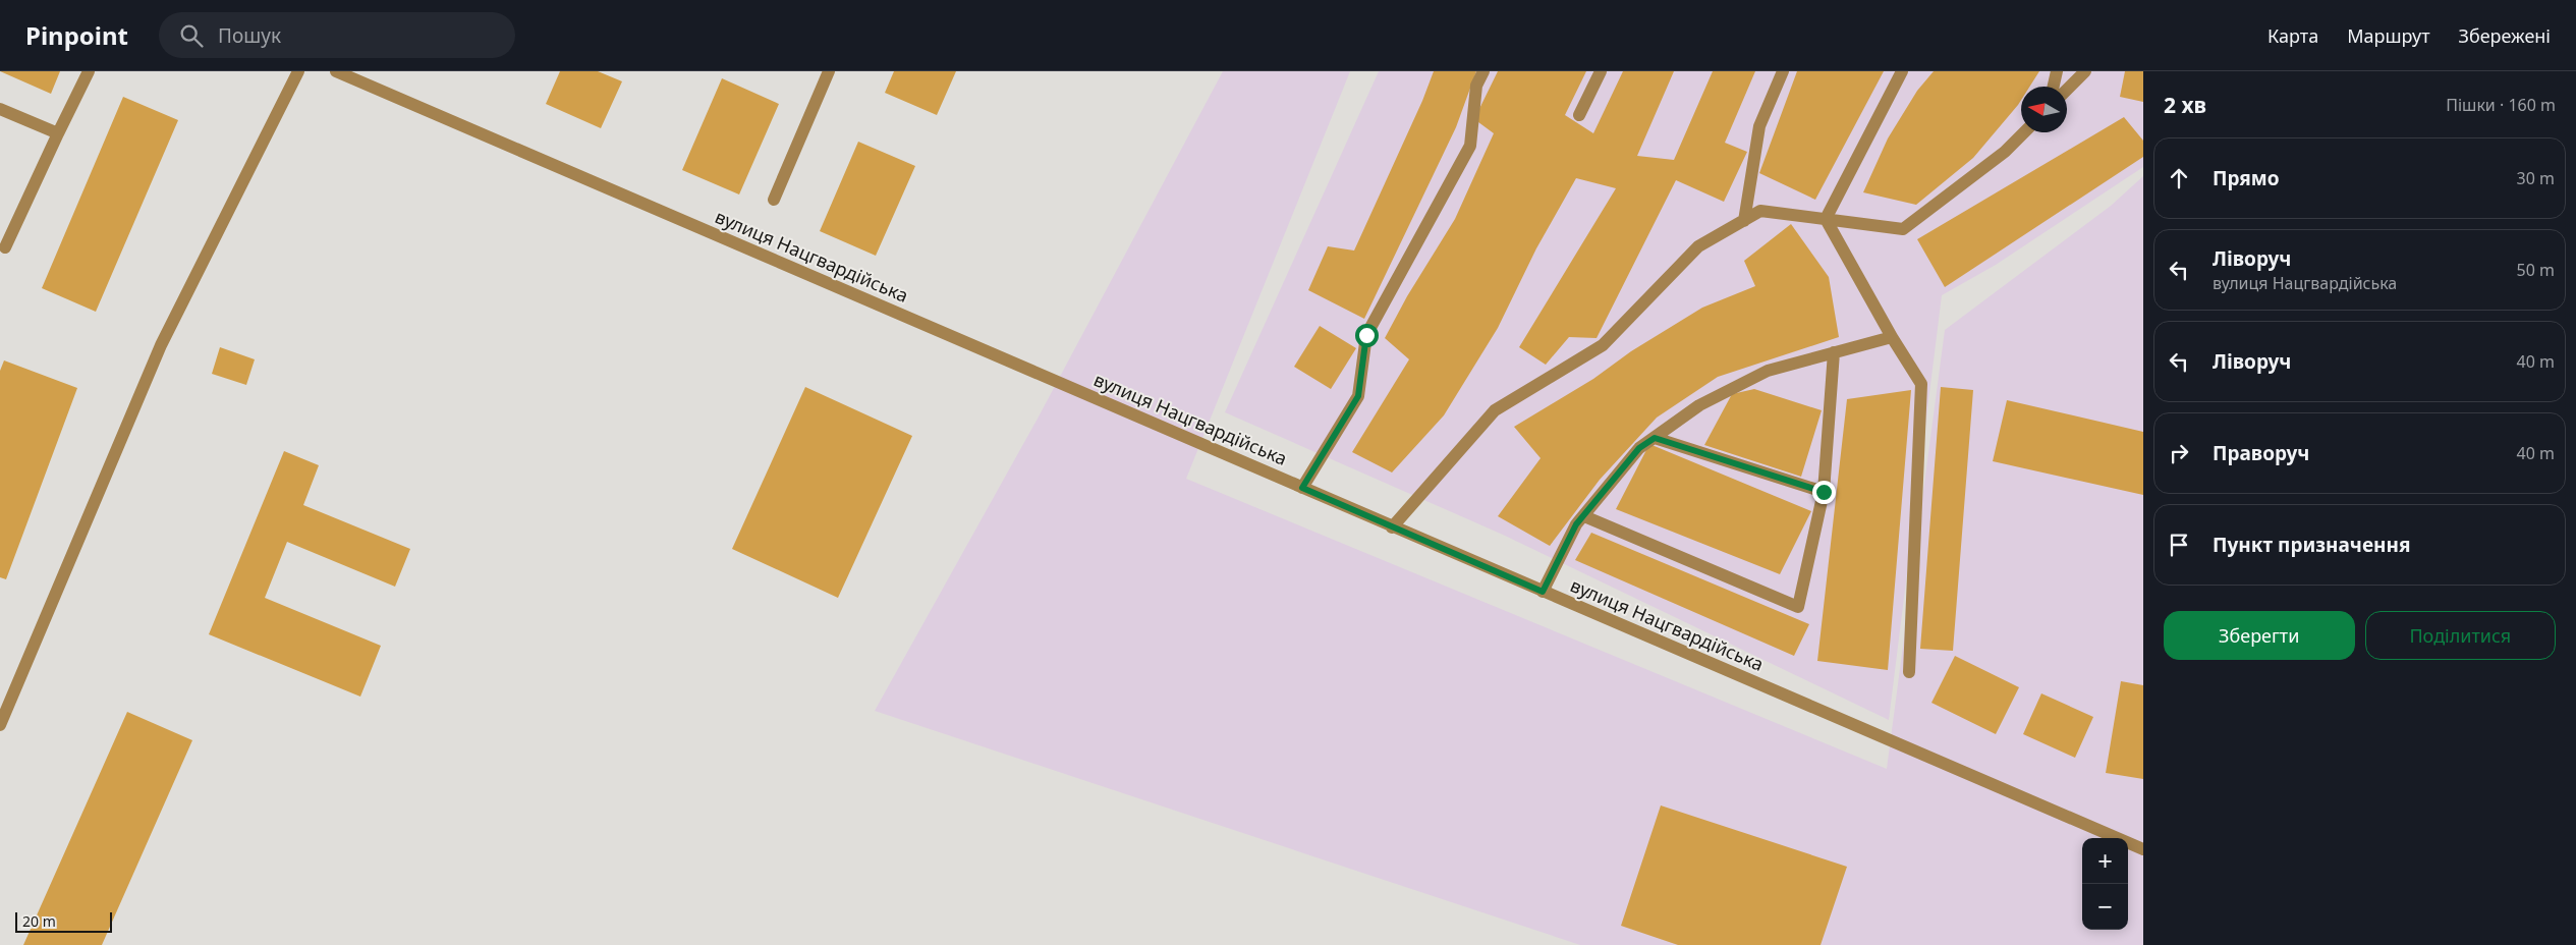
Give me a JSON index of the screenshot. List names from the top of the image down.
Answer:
{
  "streets": {
    "street": ["вулиця Нацгвардійська"]
  },
  "scale_bar": "20 m",
  "north": "left",
  "page": {
    "header": "Pinpoint",
    "search": "Пошук",
    "nav": ["Карта", "Маршрут", "Збережені"],
    "heading": ["2 хв", "Пішки · 160 m"],
    "list": [
      ["Прямо", "30 m"],
      ["Ліворуч", "вулиця Нацгвардійська", "50 m"],
      ["Ліворуч", "40 m"],
      ["Праворуч", "40 m"],
      "Пункт призначення"
    ],
    "buttons": ["Зберегти", "Поділитися"],
    "map_buttons": ["+", "−"],
    "scale": "20 m"
  }
}
